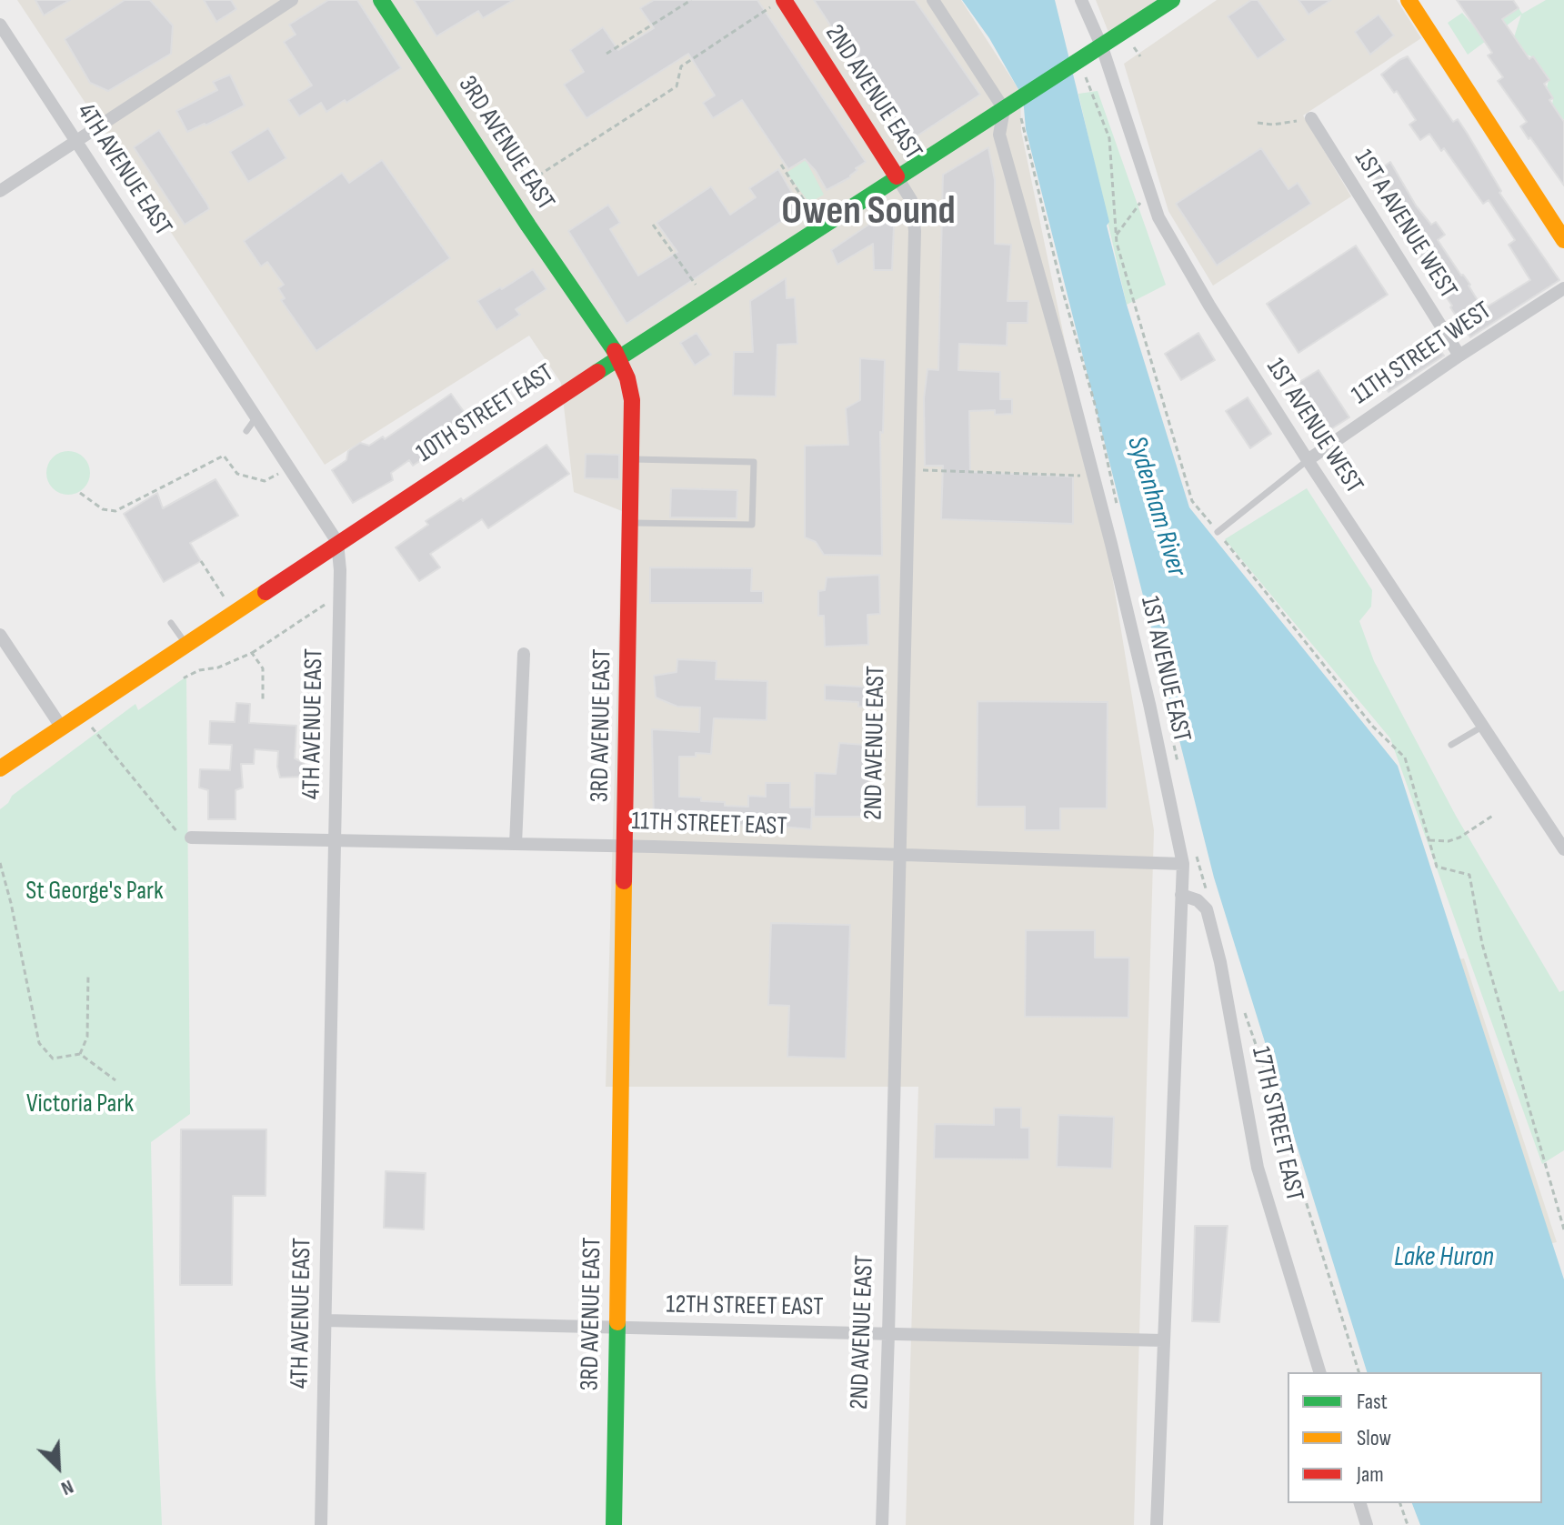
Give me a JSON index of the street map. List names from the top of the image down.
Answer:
{
  "streets": {
    "main road": ["2ND AVENUE EAST", "3RD AVENUE EAST", "10TH STREET EAST"],
    "street": [
      "4TH AVENUE EAST",
      "1ST A AVENUE WEST",
      "11TH STREET WEST",
      "1ST AVENUE WEST",
      "1ST AVENUE EAST",
      "11TH STREET EAST",
      "17TH STREET EAST",
      "12TH STREET EAST"
    ]
  },
  "crossings": [
    ["2ND AVENUE EAST", "10TH STREET EAST"],
    ["2ND AVENUE EAST", "11TH STREET EAST"],
    ["2ND AVENUE EAST", "12TH STREET EAST"],
    ["3RD AVENUE EAST", "10TH STREET EAST"],
    ["3RD AVENUE EAST", "11TH STREET EAST"],
    ["3RD AVENUE EAST", "12TH STREET EAST"],
    ["4TH AVENUE EAST", "10TH STREET EAST"],
    ["4TH AVENUE EAST", "11TH STREET EAST"],
    ["4TH AVENUE EAST", "12TH STREET EAST"],
    ["1ST A AVENUE WEST", "11TH STREET WEST"],
    ["11TH STREET WEST", "1ST AVENUE WEST"],
    ["10TH STREET EAST", "1ST AVENUE WEST"],
    ["10TH STREET EAST", "1ST AVENUE EAST"],
    ["1ST AVENUE EAST", "11TH STREET EAST"],
    ["1ST AVENUE EAST", "17TH STREET EAST"],
    ["1ST AVENUE EAST", "12TH STREET EAST"]
  ],
  "districts": ["Owen Sound"],
  "water": ["Sydenham River", "Lake Huron"],
  "parks": ["St George's Park", "Victoria Park"],
  "legend": ["Fast", "Slow", "Jam"],
  "north": "bottom right"
}
